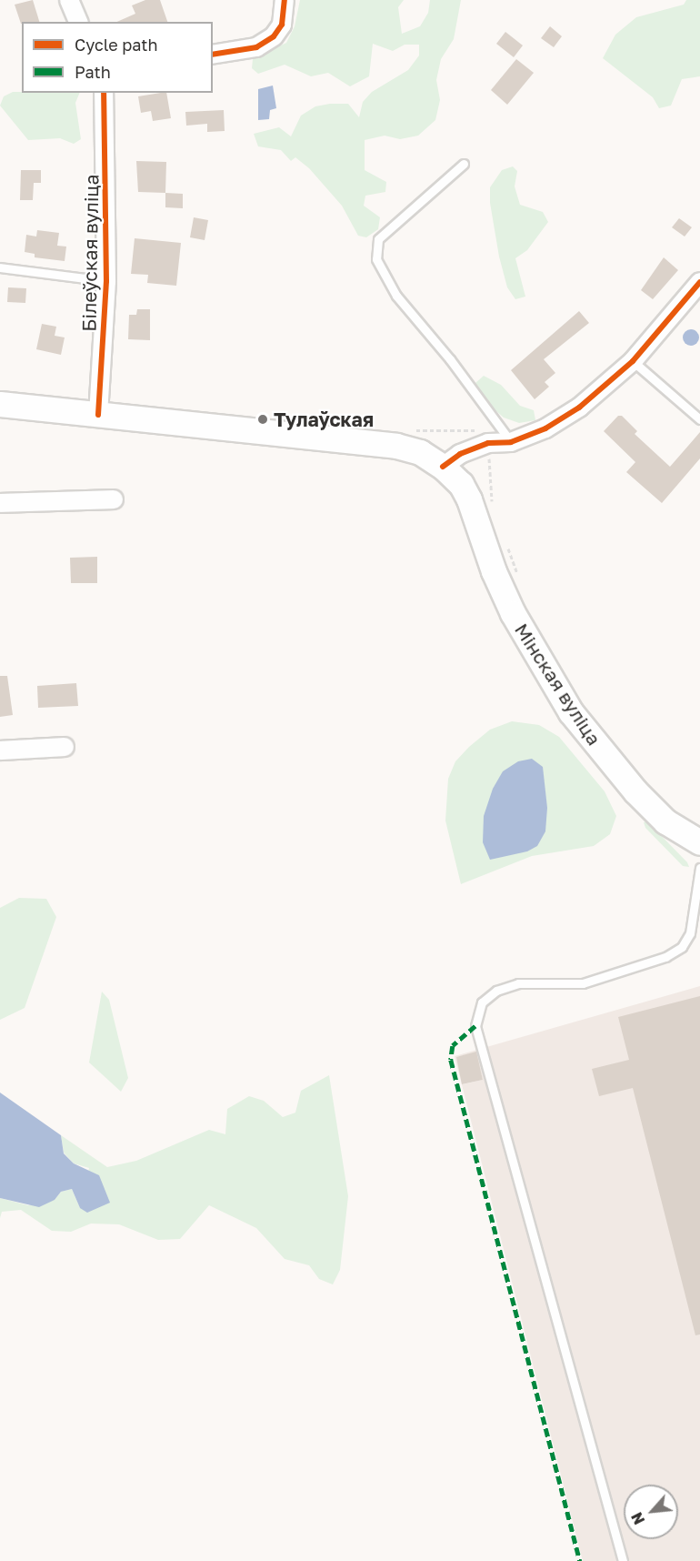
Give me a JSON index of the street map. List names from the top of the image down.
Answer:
{
  "streets": {
    "main road": ["Мінская вуліца"],
    "street": ["Білеўская вуліца"]
  },
  "crossings": [
    ["Білеўская вуліца", "Мінская вуліца"]
  ],
  "places": ["Тулаўская"],
  "legend": ["Cycle path", "Path"],
  "north": "bottom left"
}
